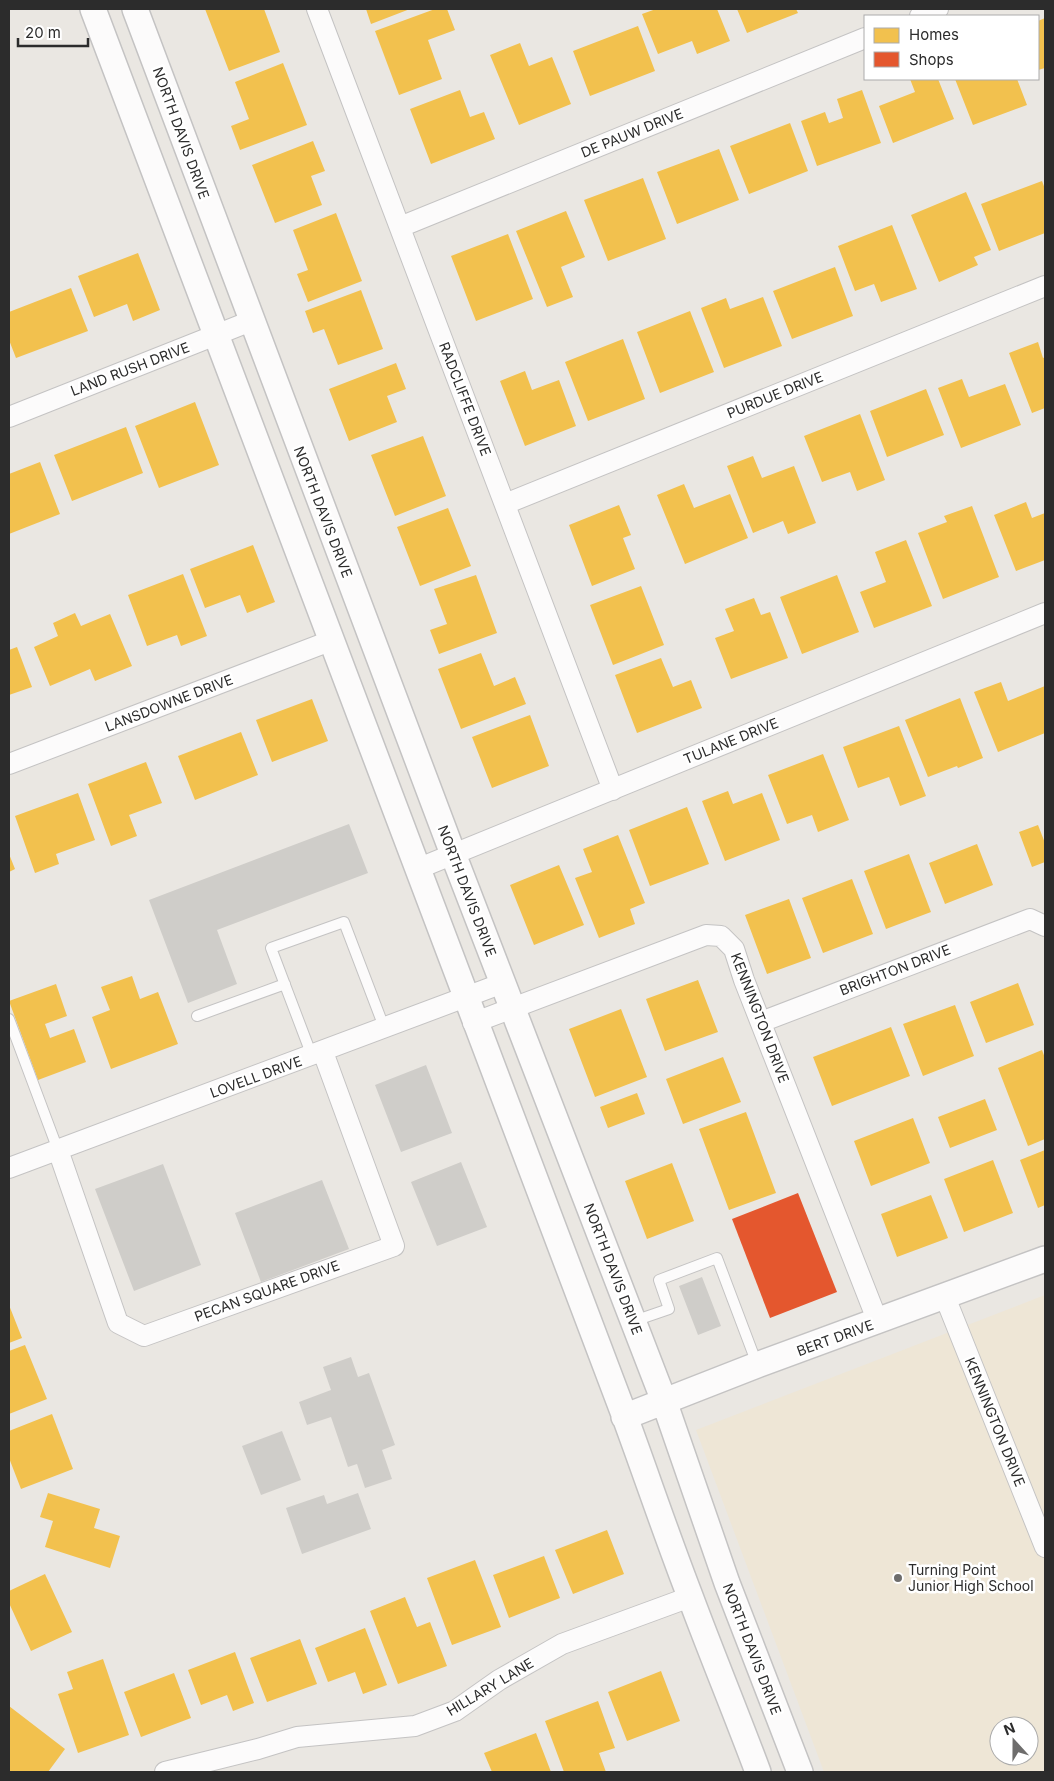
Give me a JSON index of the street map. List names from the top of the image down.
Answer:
{
  "streets": {
    "street": [
      "NORTH DAVIS DRIVE",
      "DE PAUW DRIVE",
      "LAND RUSH DRIVE",
      "PURDUE DRIVE",
      "RADCLIFFE DRIVE",
      "LANSDOWNE DRIVE",
      "TULANE DRIVE",
      "BRIGHTON DRIVE",
      "KENNINGTON DRIVE",
      "LOVELL DRIVE",
      "PECAN SQUARE DRIVE",
      "BERT DRIVE",
      "HILLARY LANE"
    ]
  },
  "crossings": [
    ["NORTH DAVIS DRIVE", "LAND RUSH DRIVE"],
    ["NORTH DAVIS DRIVE", "TULANE DRIVE"],
    ["NORTH DAVIS DRIVE", "KENNINGTON DRIVE"],
    ["NORTH DAVIS DRIVE", "LOVELL DRIVE"],
    ["NORTH DAVIS DRIVE", "BERT DRIVE"],
    ["DE PAUW DRIVE", "RADCLIFFE DRIVE"],
    ["PURDUE DRIVE", "RADCLIFFE DRIVE"],
    ["RADCLIFFE DRIVE", "TULANE DRIVE"],
    ["BRIGHTON DRIVE", "KENNINGTON DRIVE"],
    ["KENNINGTON DRIVE", "BERT DRIVE"],
    ["LOVELL DRIVE", "PECAN SQUARE DRIVE"]
  ],
  "places": ["Turning Point Junior High School"],
  "legend": ["Homes", "Shops"],
  "scale_bar": "20 m",
  "north": "top"
}
